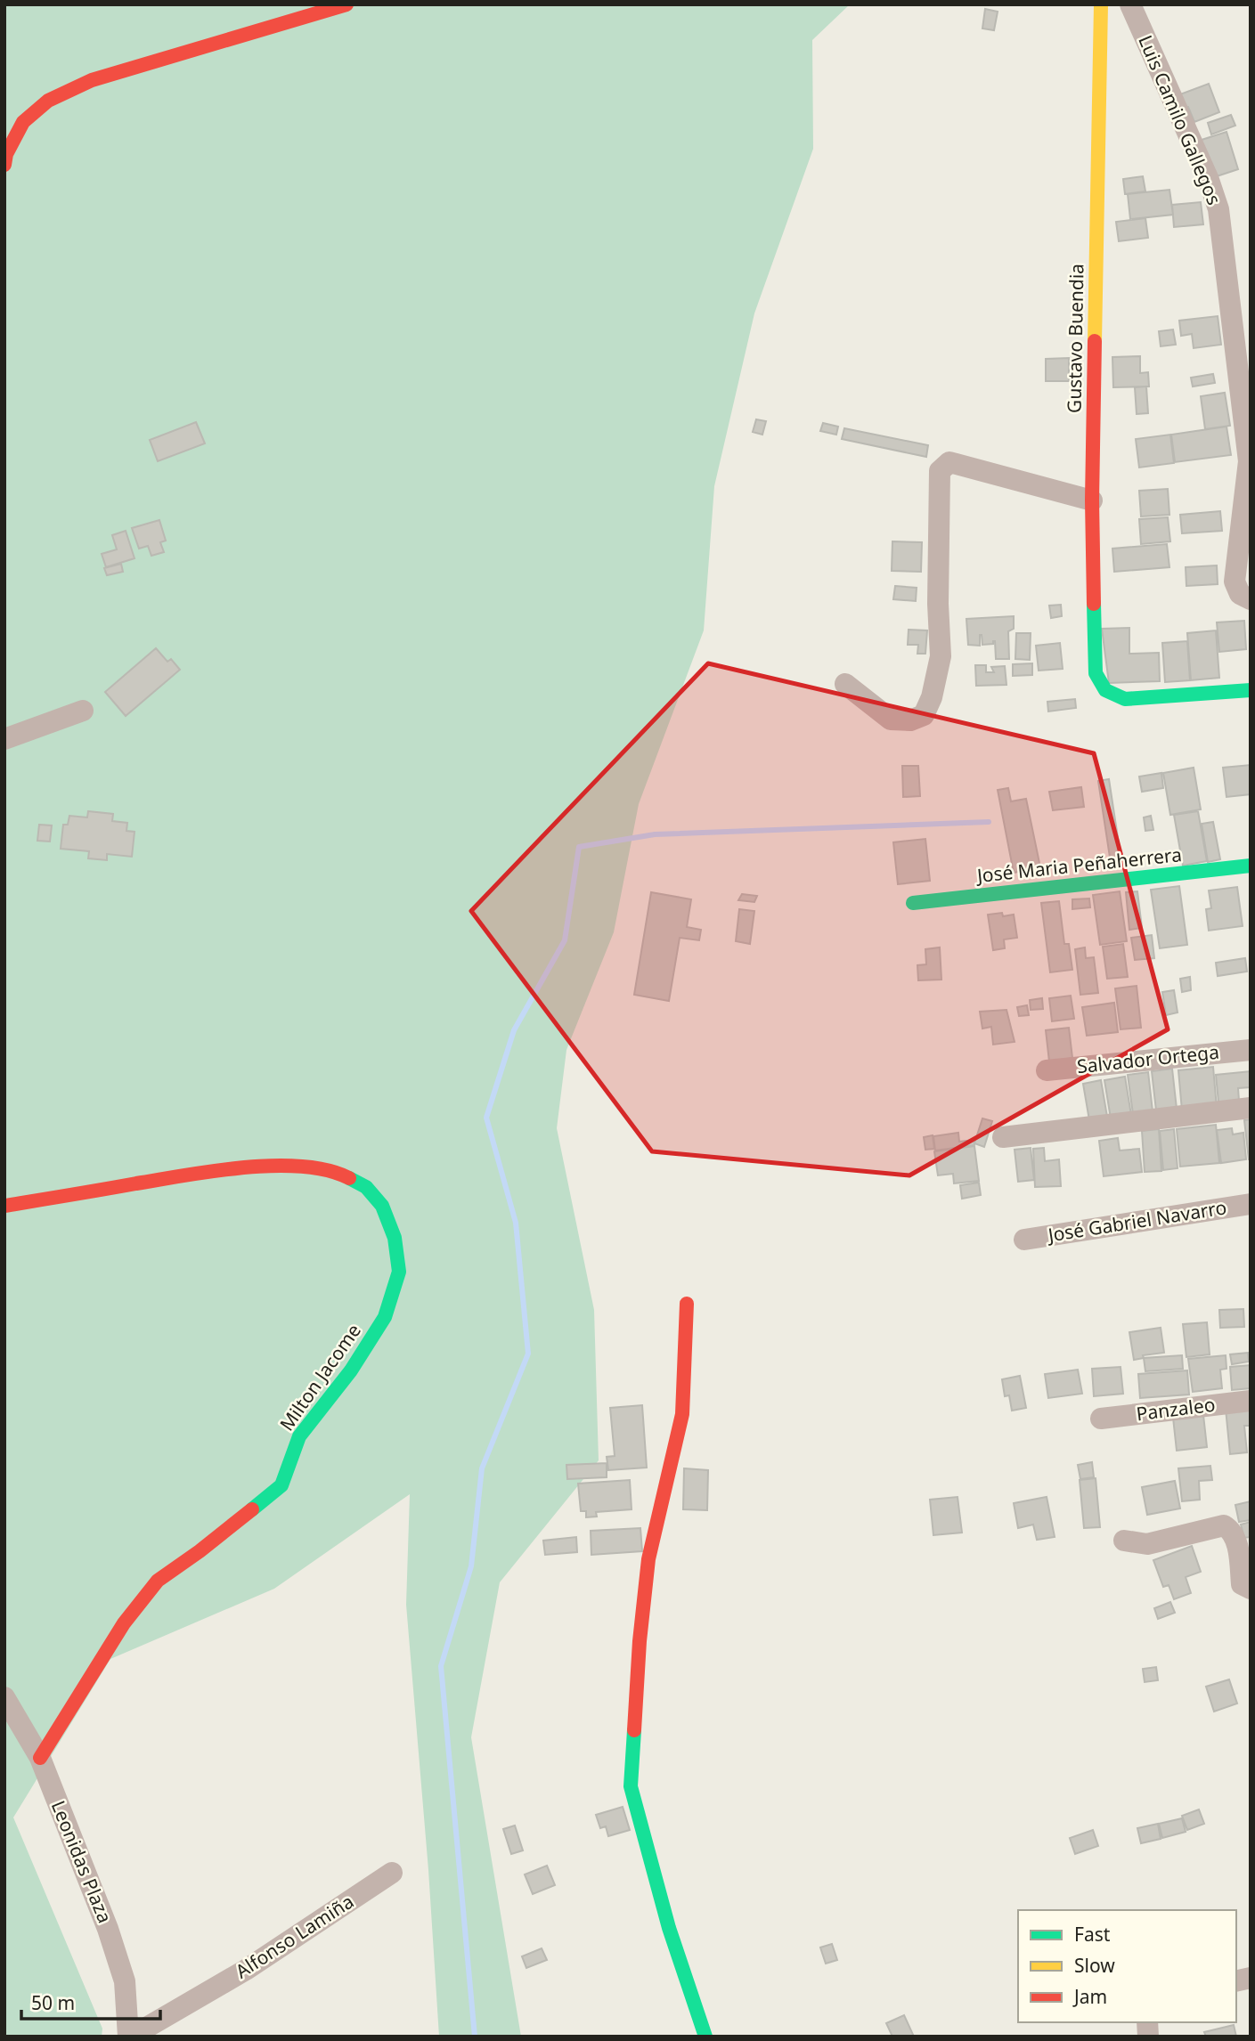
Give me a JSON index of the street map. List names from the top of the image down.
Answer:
{
  "streets": {
    "street": [
      "Luis Camilo Gallegos",
      "Gustavo Buendia",
      "José Maria Peñaherrera",
      "Salvador Ortega",
      "José Gabriel Navarro",
      "Milton Jacome",
      "Panzaleo",
      "Leonidas Plaza",
      "Alfonso Lamiña"
    ]
  },
  "crossings": [
    ["Milton Jacome", "Leonidas Plaza"],
    ["Leonidas Plaza", "Alfonso Lamiña"]
  ],
  "legend": ["Fast", "Slow", "Jam"],
  "scale_bar": "50 m"
}
